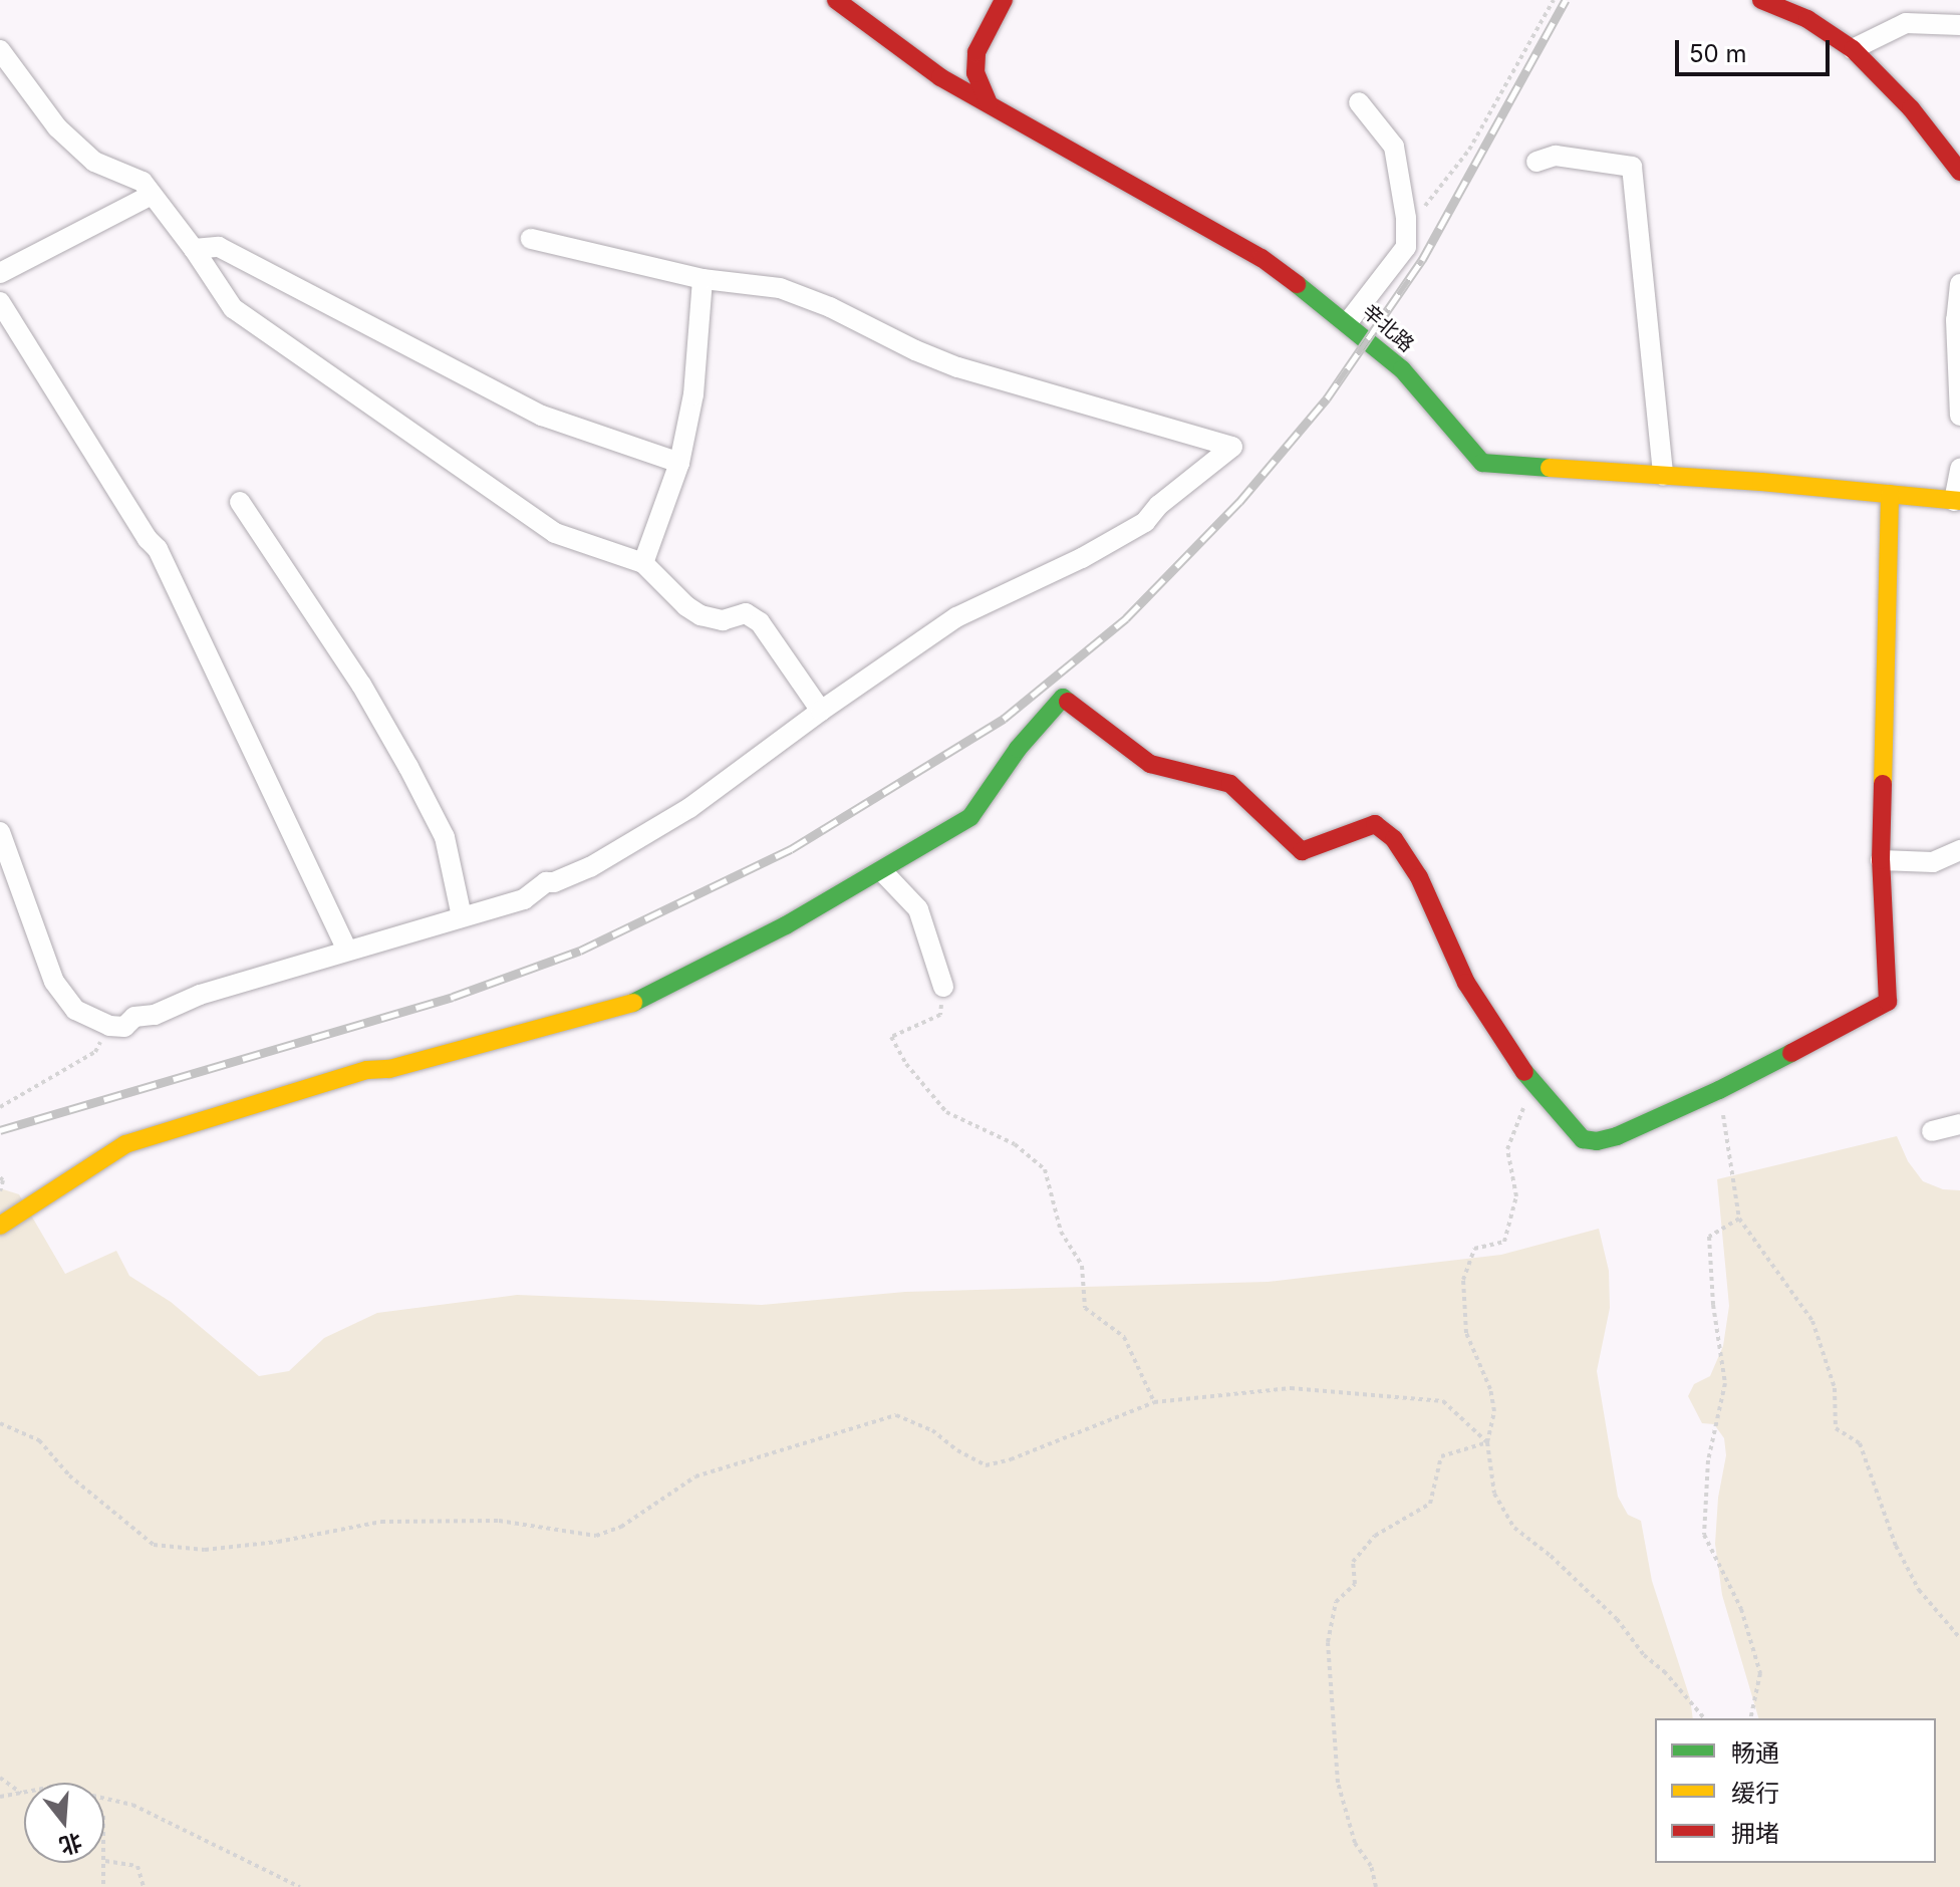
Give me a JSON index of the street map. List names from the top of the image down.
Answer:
{
  "streets": {
    "street": ["辛北路"]
  },
  "legend": ["畅通", "缓行", "拥堵"],
  "scale_bar": "50 m",
  "north": "bottom"
}
